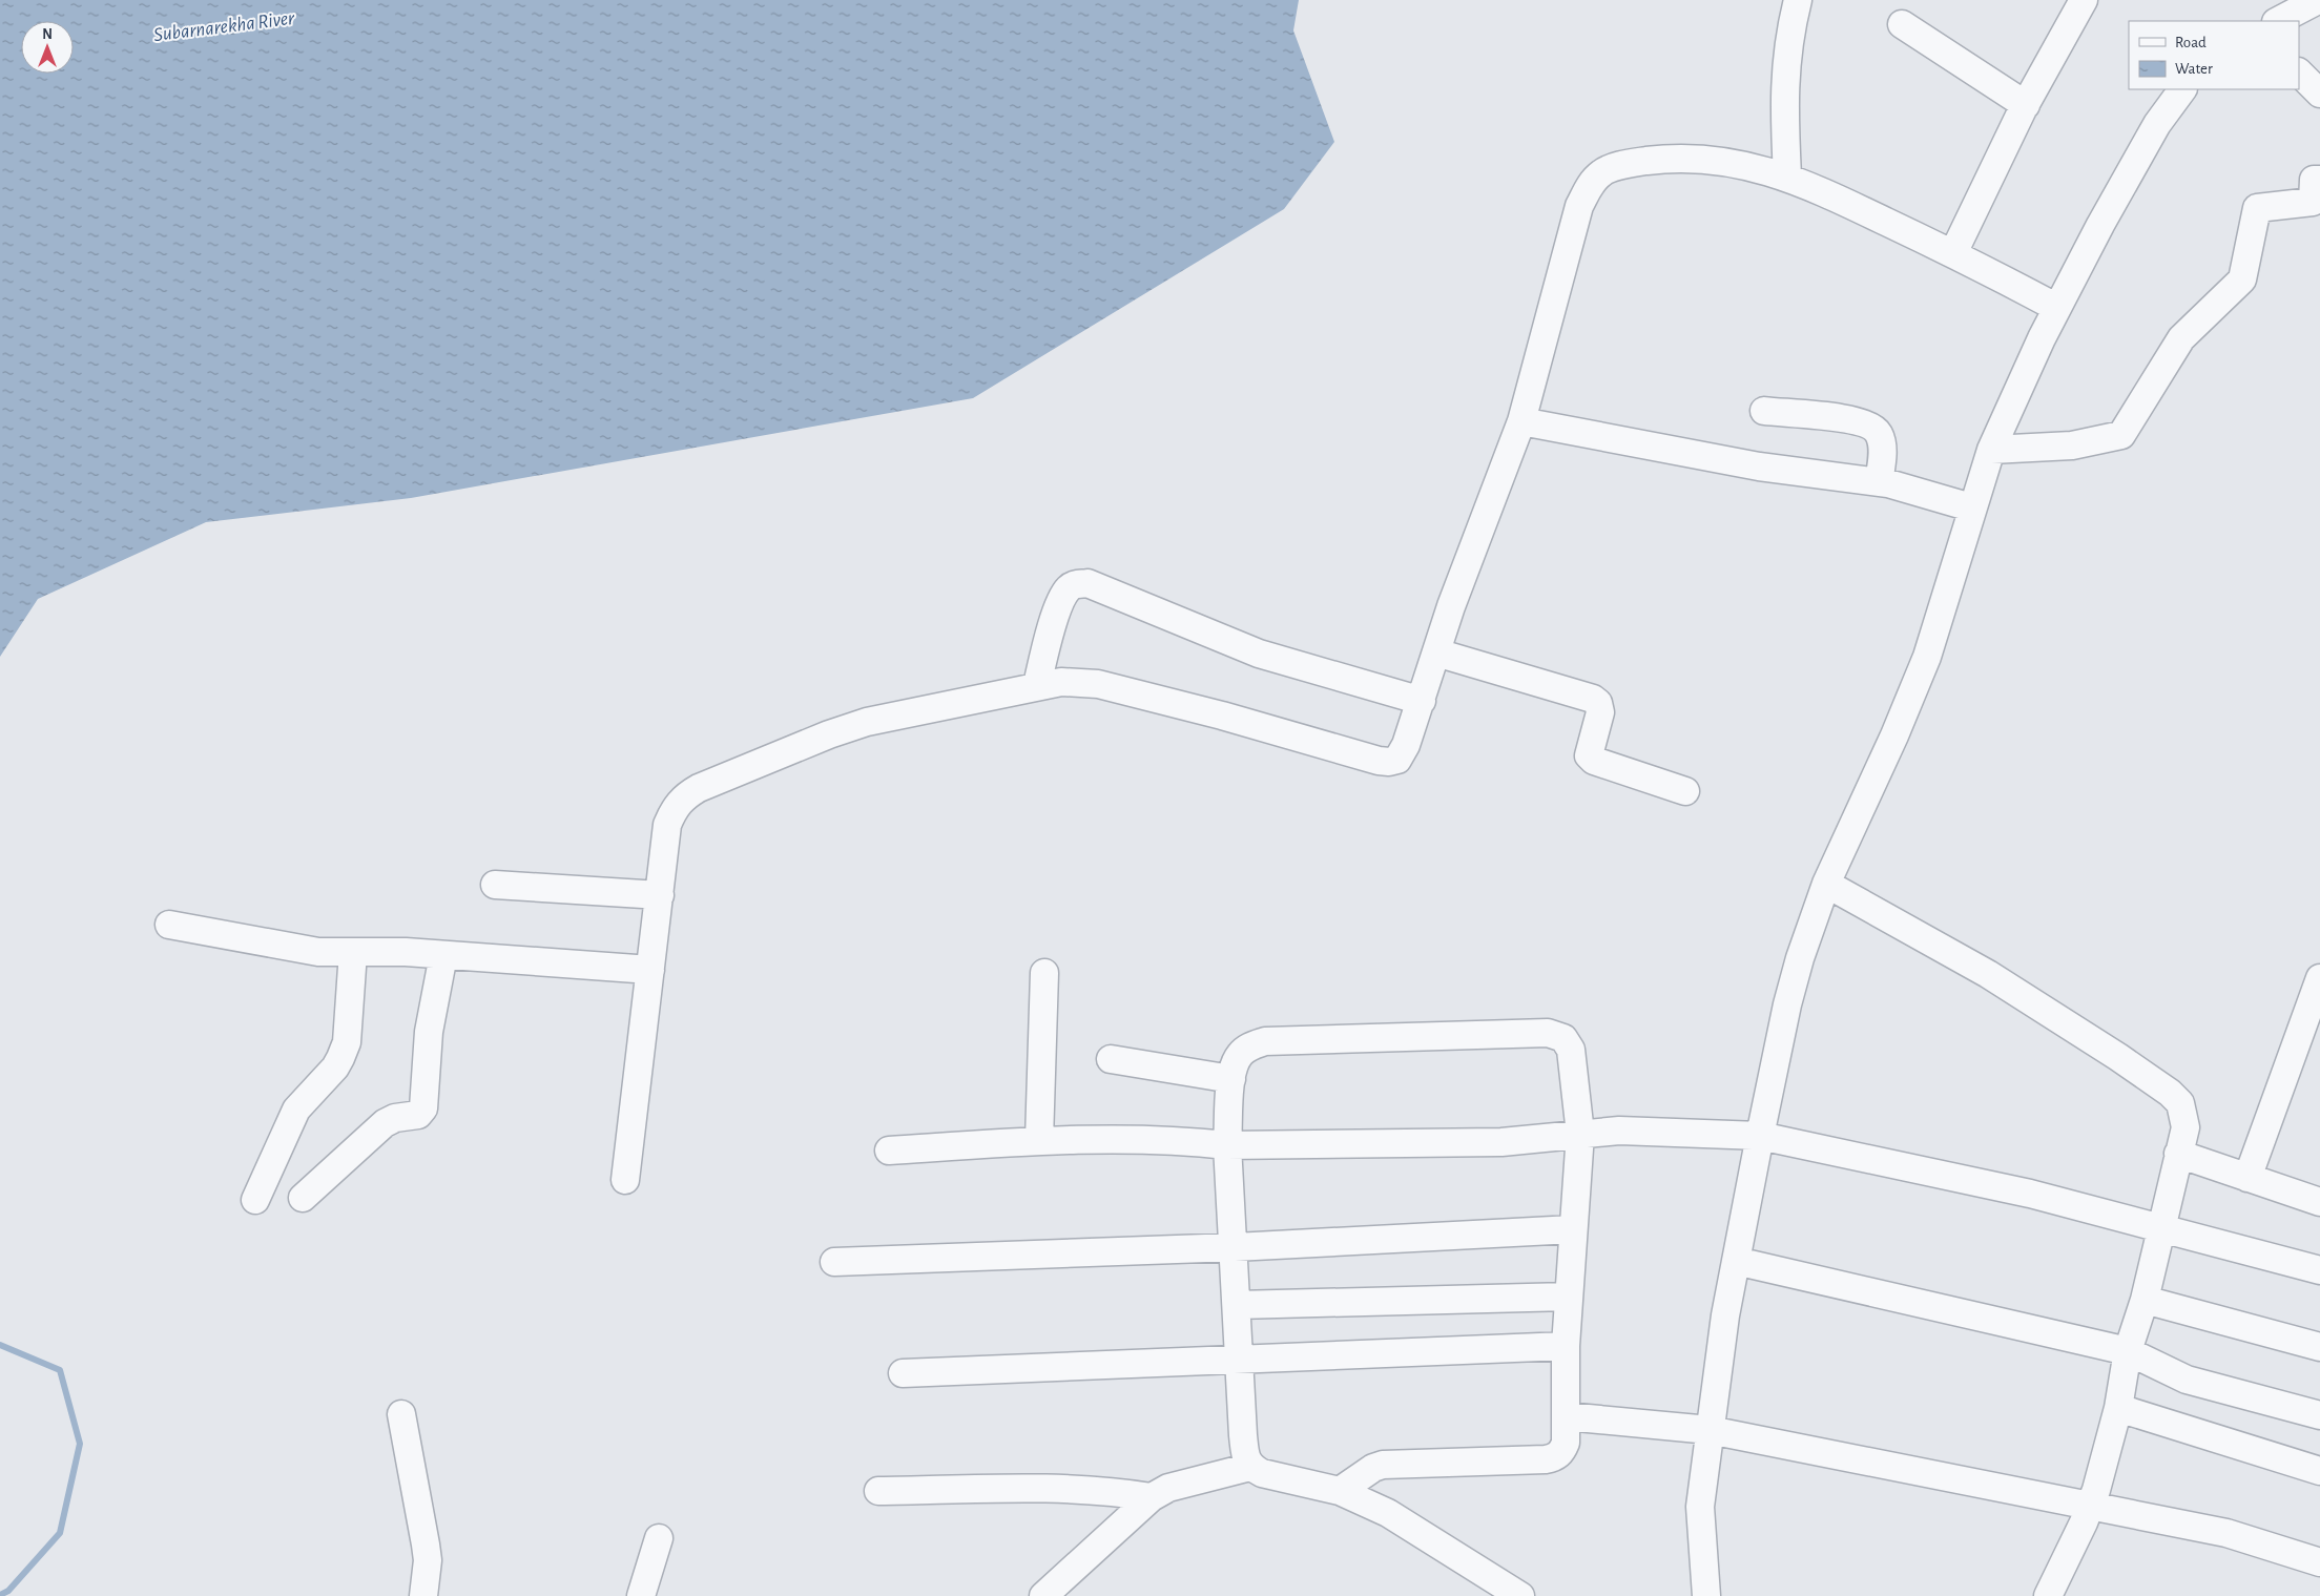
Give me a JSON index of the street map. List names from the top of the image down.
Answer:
{
  "water": ["Subarnarekha River"],
  "legend": ["Road", "Water"],
  "north": "top"
}
